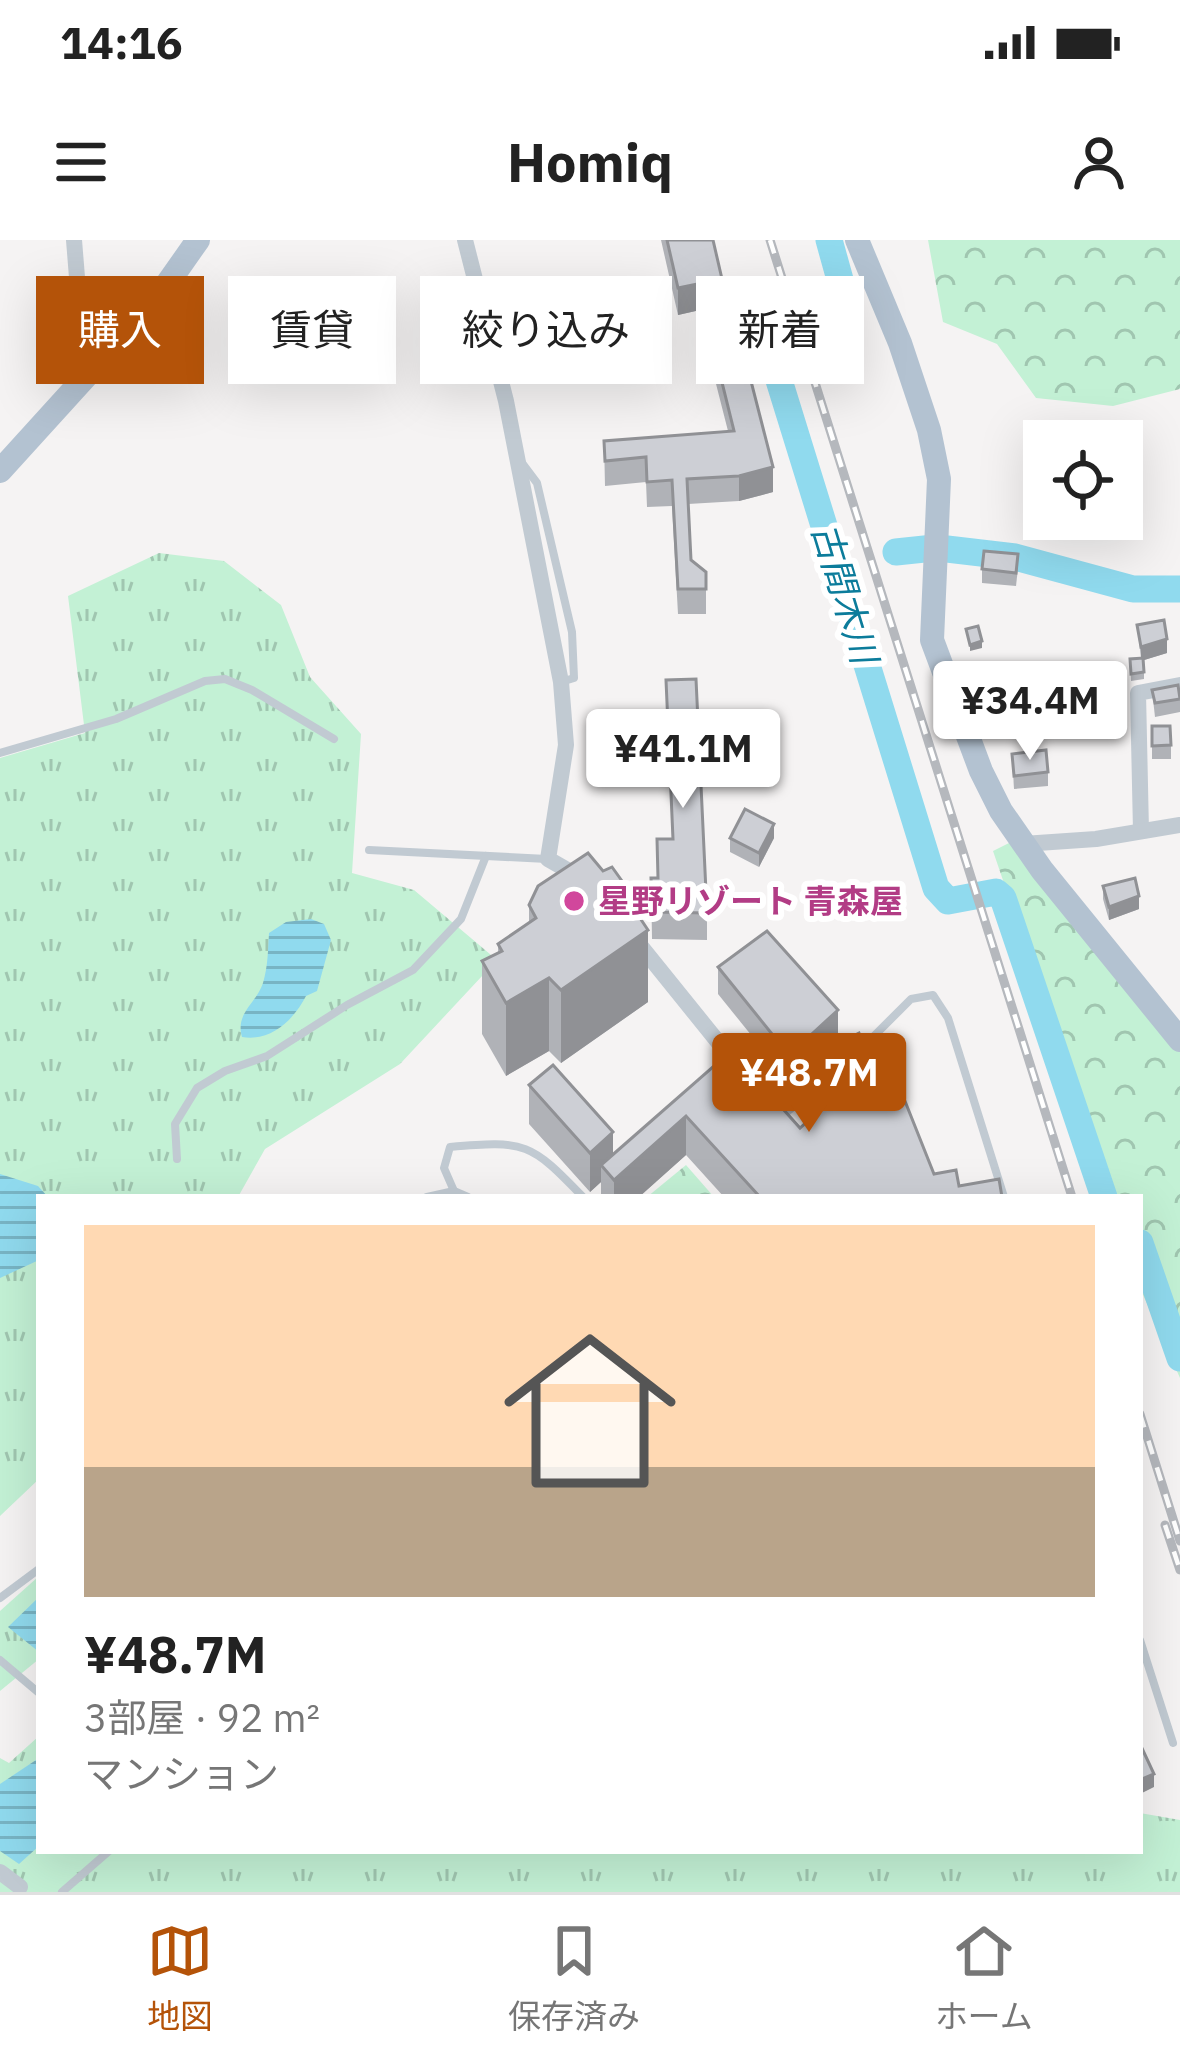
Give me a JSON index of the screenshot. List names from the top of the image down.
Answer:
{
  "water": ["古間木川"],
  "places": ["星野リゾート 青森屋"],
  "page": {
    "status": "14:16",
    "header": "Homiq",
    "chip": [
      "購入",
      "賃貸",
      "絞り込み",
      "新着"
    ],
    "price": ["¥34.4M", "¥41.1M", "¥48.7M"],
    "list": [
      {
        "name": "¥48.7M",
        "note": "3部屋 · 92 m² · マンション"
      }
    ],
    "tabs": ["地図", "保存済み", "ホーム"]
  }
}
